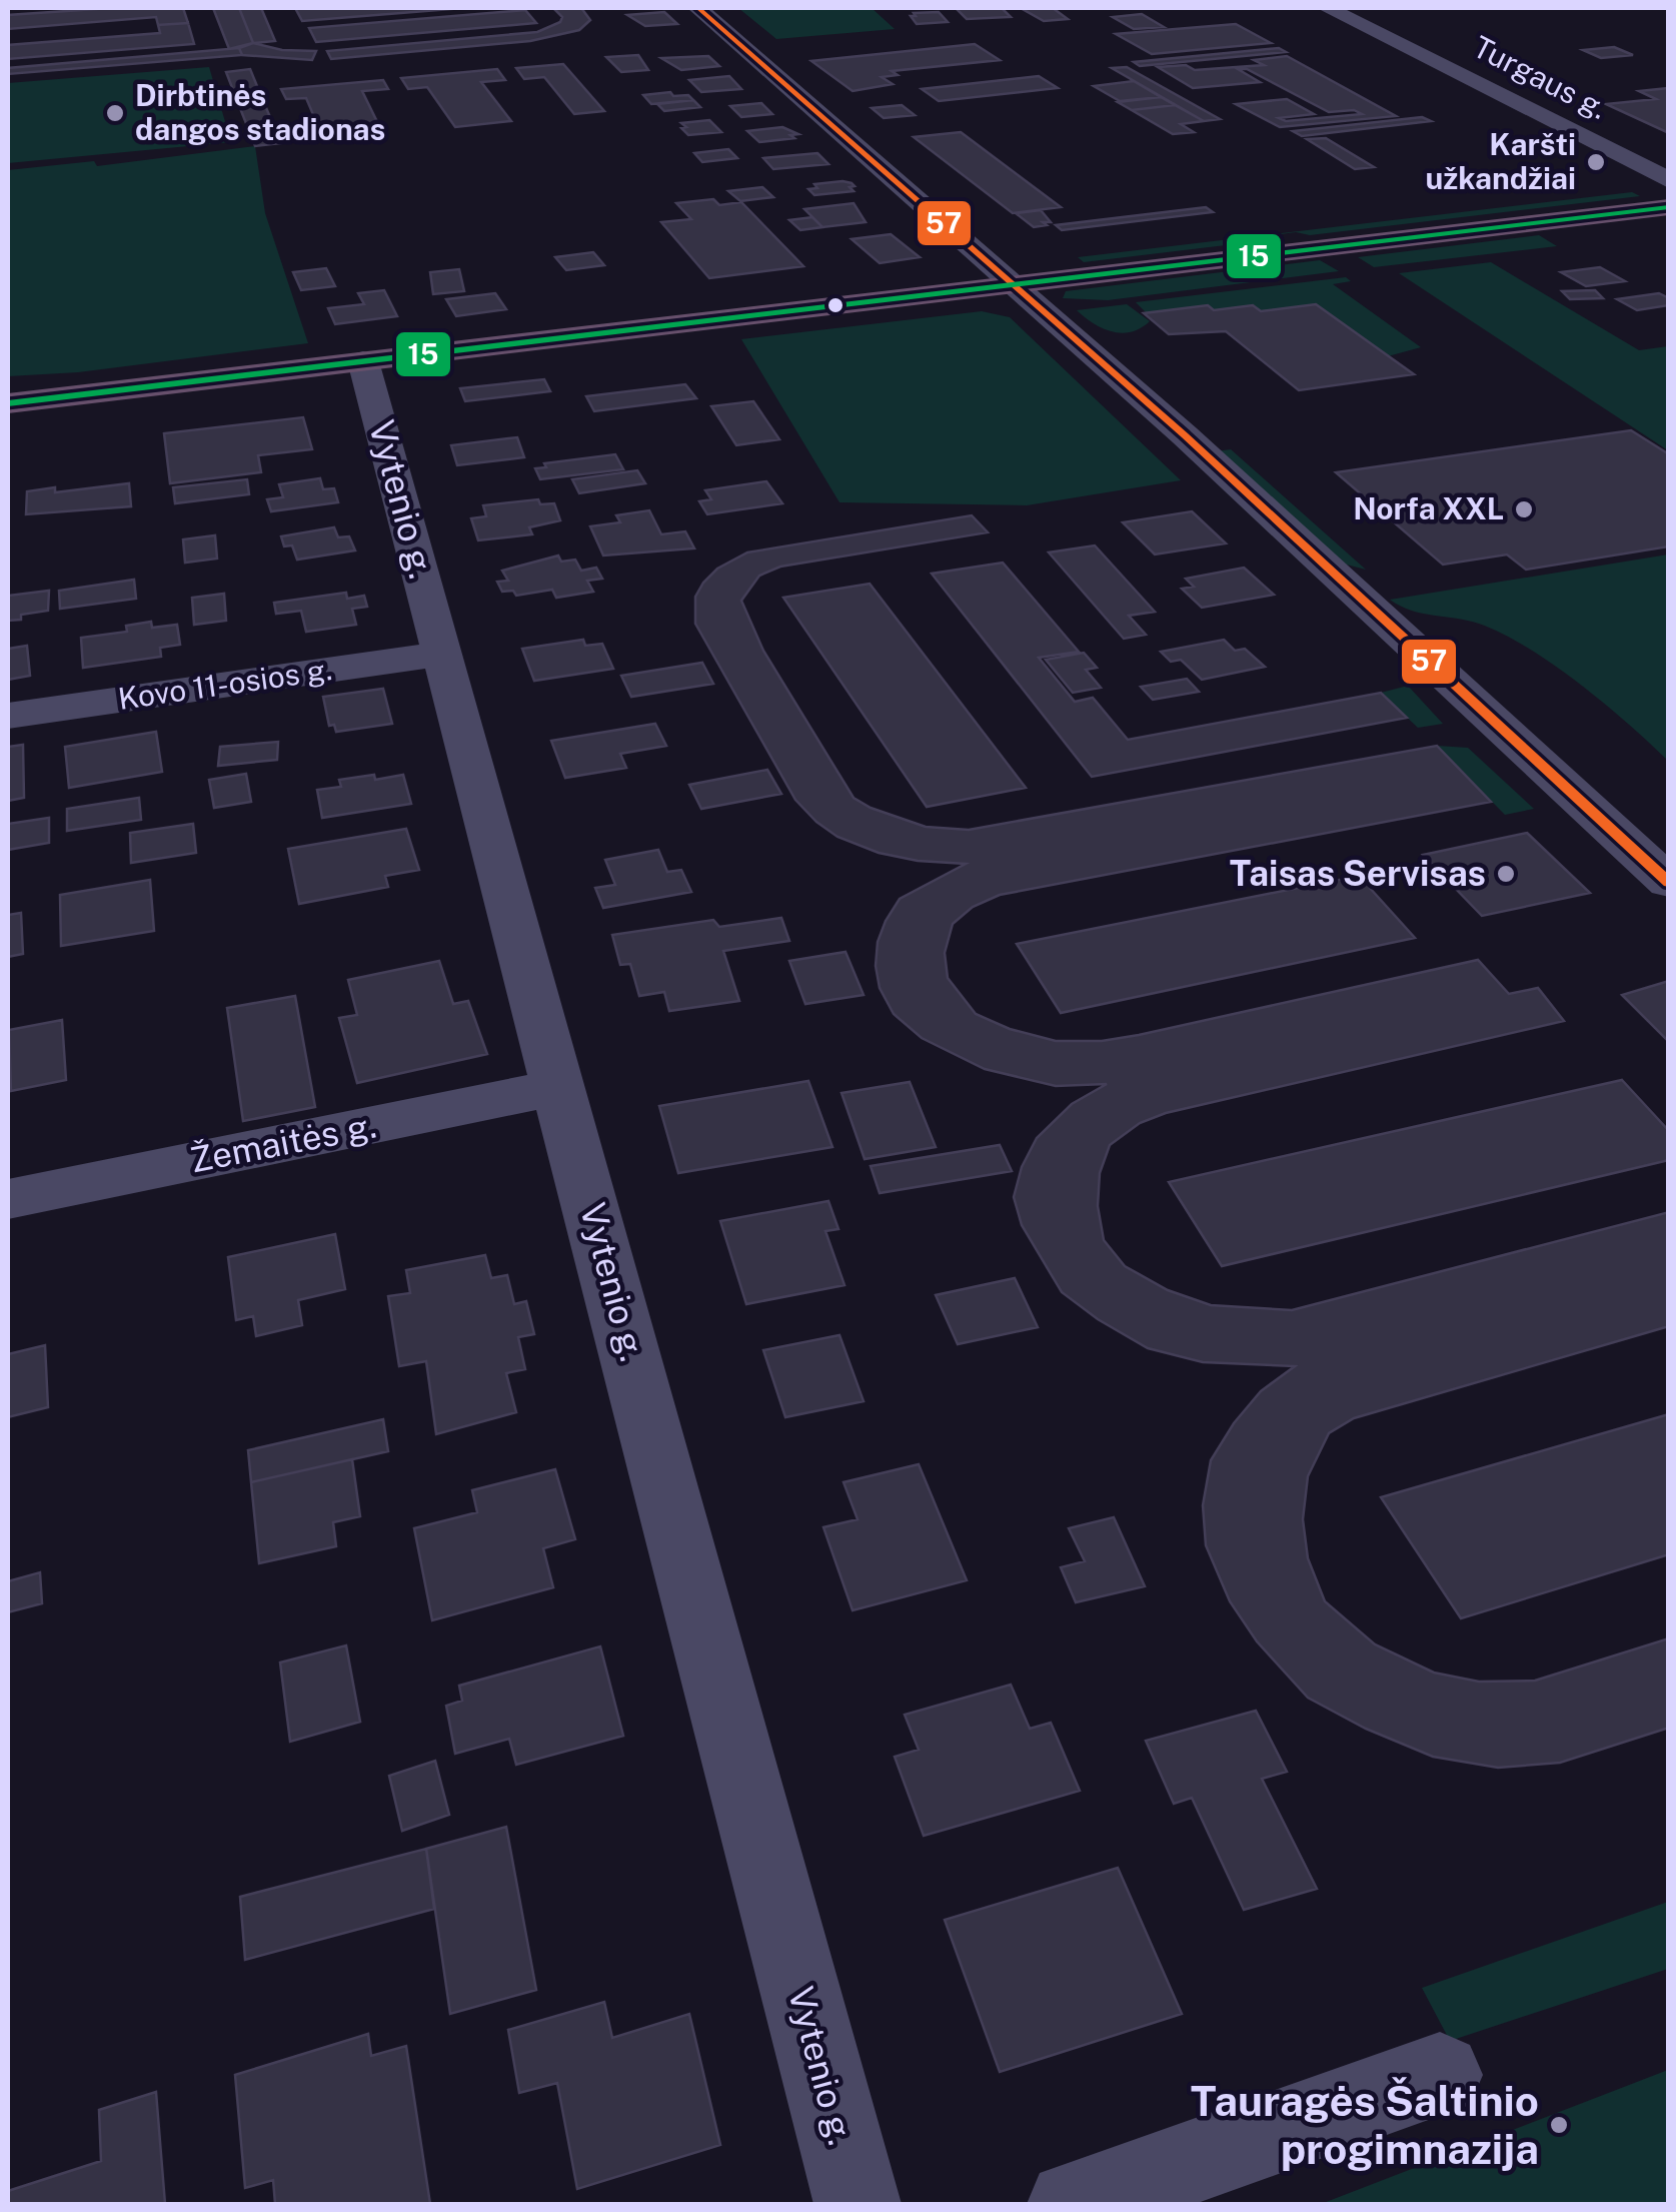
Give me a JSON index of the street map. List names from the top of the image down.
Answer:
{
  "streets": {
    "street": [
      "Turgaus g.",
      "Vytenio g.",
      "Kovo 11-osios g.",
      "Žemaitės g."
    ]
  },
  "crossings": [
    ["Vytenio g.", "Kovo 11-osios g."],
    ["Vytenio g.", "Žemaitės g."]
  ],
  "places": [
    "Dirbtinės dangos stadionas",
    "Karšti užkandžiai",
    "Norfa XXL",
    "Taisas Servisas",
    "Tauragės Šaltinio progimnazija"
  ],
  "lines": ["transit line 57", "transit line 15"]
}
